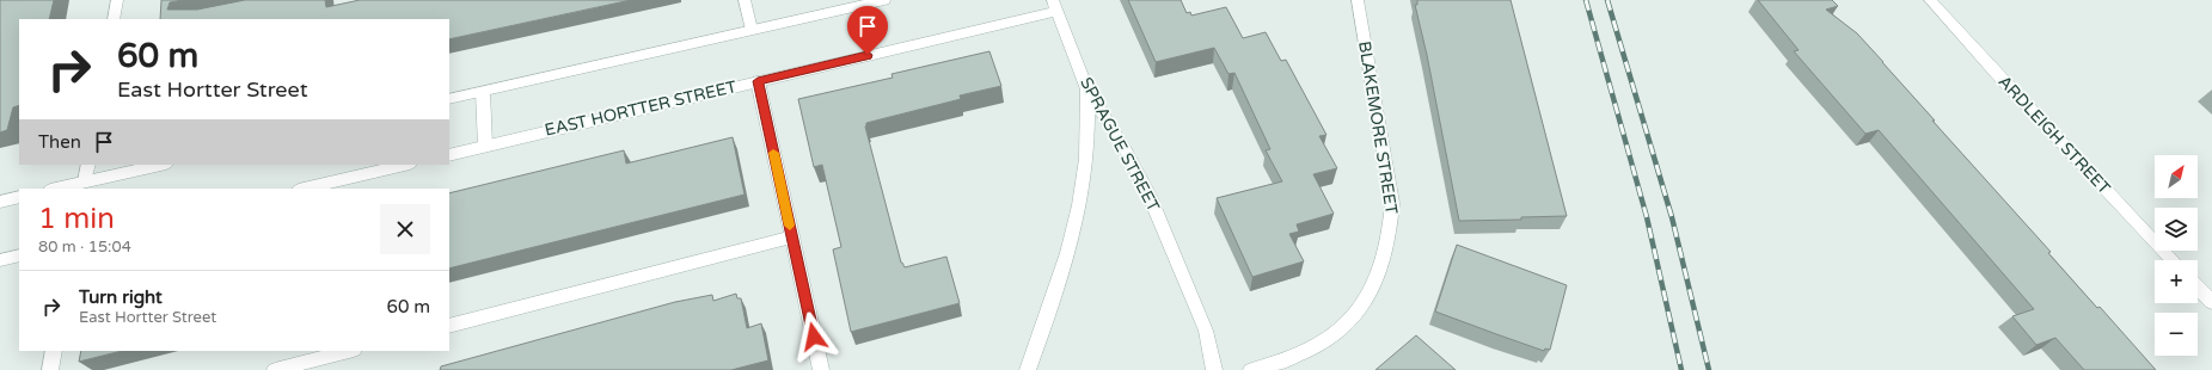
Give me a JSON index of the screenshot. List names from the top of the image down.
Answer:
{
  "streets": {
    "street": [
      "EAST HORTTER STREET",
      "BLAKEMORE STREET",
      "ARDLEIGH STREET",
      "SPRAGUE STREET"
    ]
  },
  "crossings": [
    ["EAST HORTTER STREET", "SPRAGUE STREET"]
  ],
  "north": "top right",
  "page": {
    "turn": ["60 m", "East Hortter Street"],
    "then": "Then",
    "map_buttons": ["+", "−"],
    "heading": ["1 min", "80 m · 15:04"],
    "list": [
      {
        "name": "Turn right",
        "note": "East Hortter Street",
        "value": "60 m"
      }
    ]
  }
}
